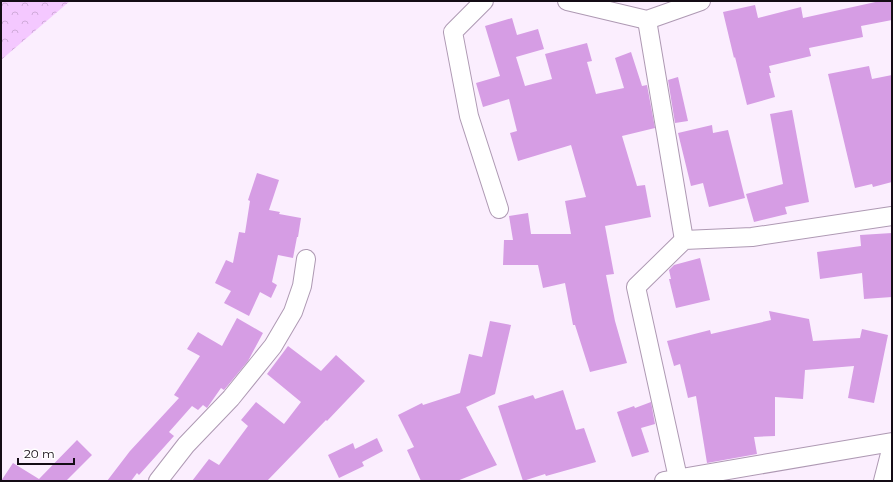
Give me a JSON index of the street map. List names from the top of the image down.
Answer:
{
  "scale_bar": "20 m"
}
